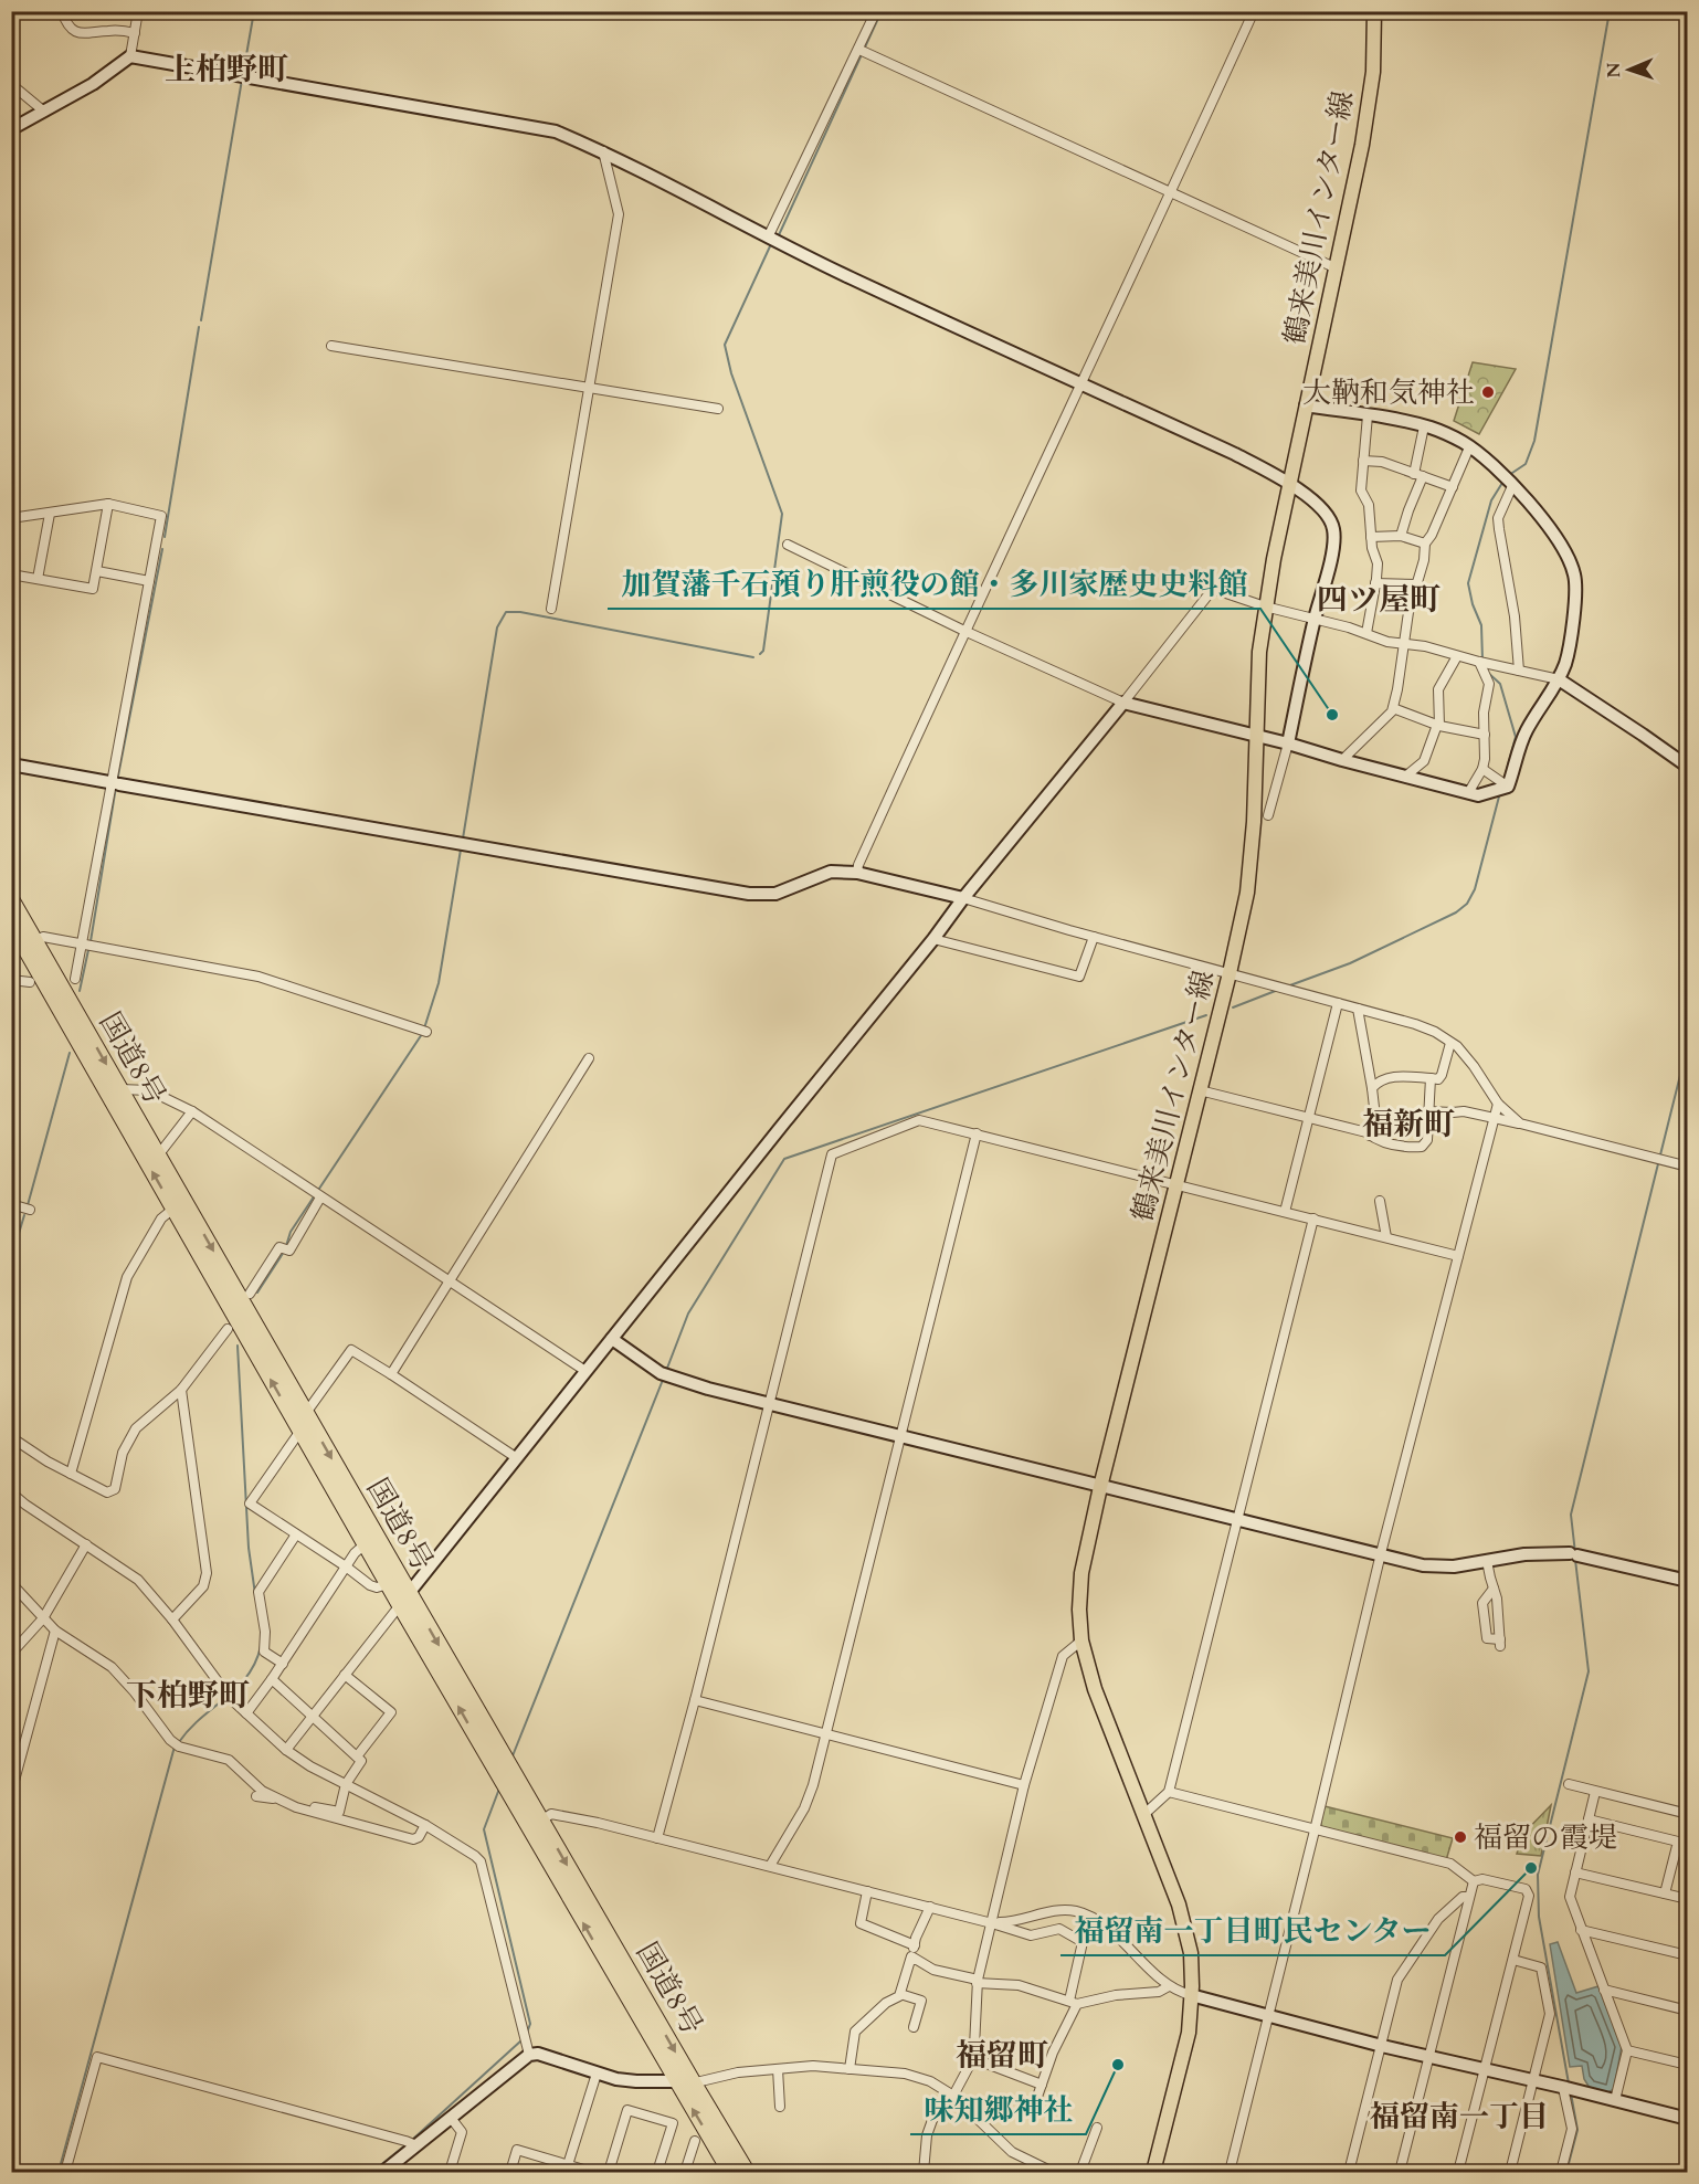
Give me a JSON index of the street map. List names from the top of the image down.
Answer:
{
  "streets": {
    "highway": ["国道8号"],
    "main road": ["鶴来美川インター線"]
  },
  "districts": [
    "上柏野町",
    "四ツ屋町",
    "福新町",
    "下柏野町",
    "福留町",
    "福留南一丁目"
  ],
  "places": [
    "大靹和気神社",
    "加賀藩千石預り肝煎役の館・多川家歴史史料館",
    "福留の霞堤",
    "福留南一丁目町民センター",
    "味知郷神社"
  ],
  "north": "left"
}
